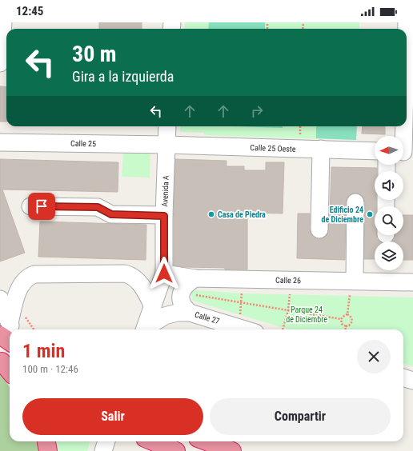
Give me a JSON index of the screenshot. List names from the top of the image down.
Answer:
{
  "streets": {
    "street": [
      "Calle 25",
      "Calle 25 Oeste",
      "Avenida A",
      "Calle 26",
      "Calle 27"
    ]
  },
  "crossings": [
    ["Calle 25", "Calle 25 Oeste"],
    ["Calle 25", "Avenida A"],
    ["Calle 25 Oeste", "Avenida A"],
    ["Avenida A", "Calle 26"]
  ],
  "parks": ["Parque 24 de Diciembre"],
  "places": ["Casa de Piedra", "Edificio 24 de Diciembre"],
  "north": "left",
  "page": {
    "status": "12:45",
    "turn": ["30 m", "Gira a la izquierda"],
    "heading": ["1 min", "100 m · 12:46"],
    "buttons": ["Salir", "Compartir"]
  }
}
